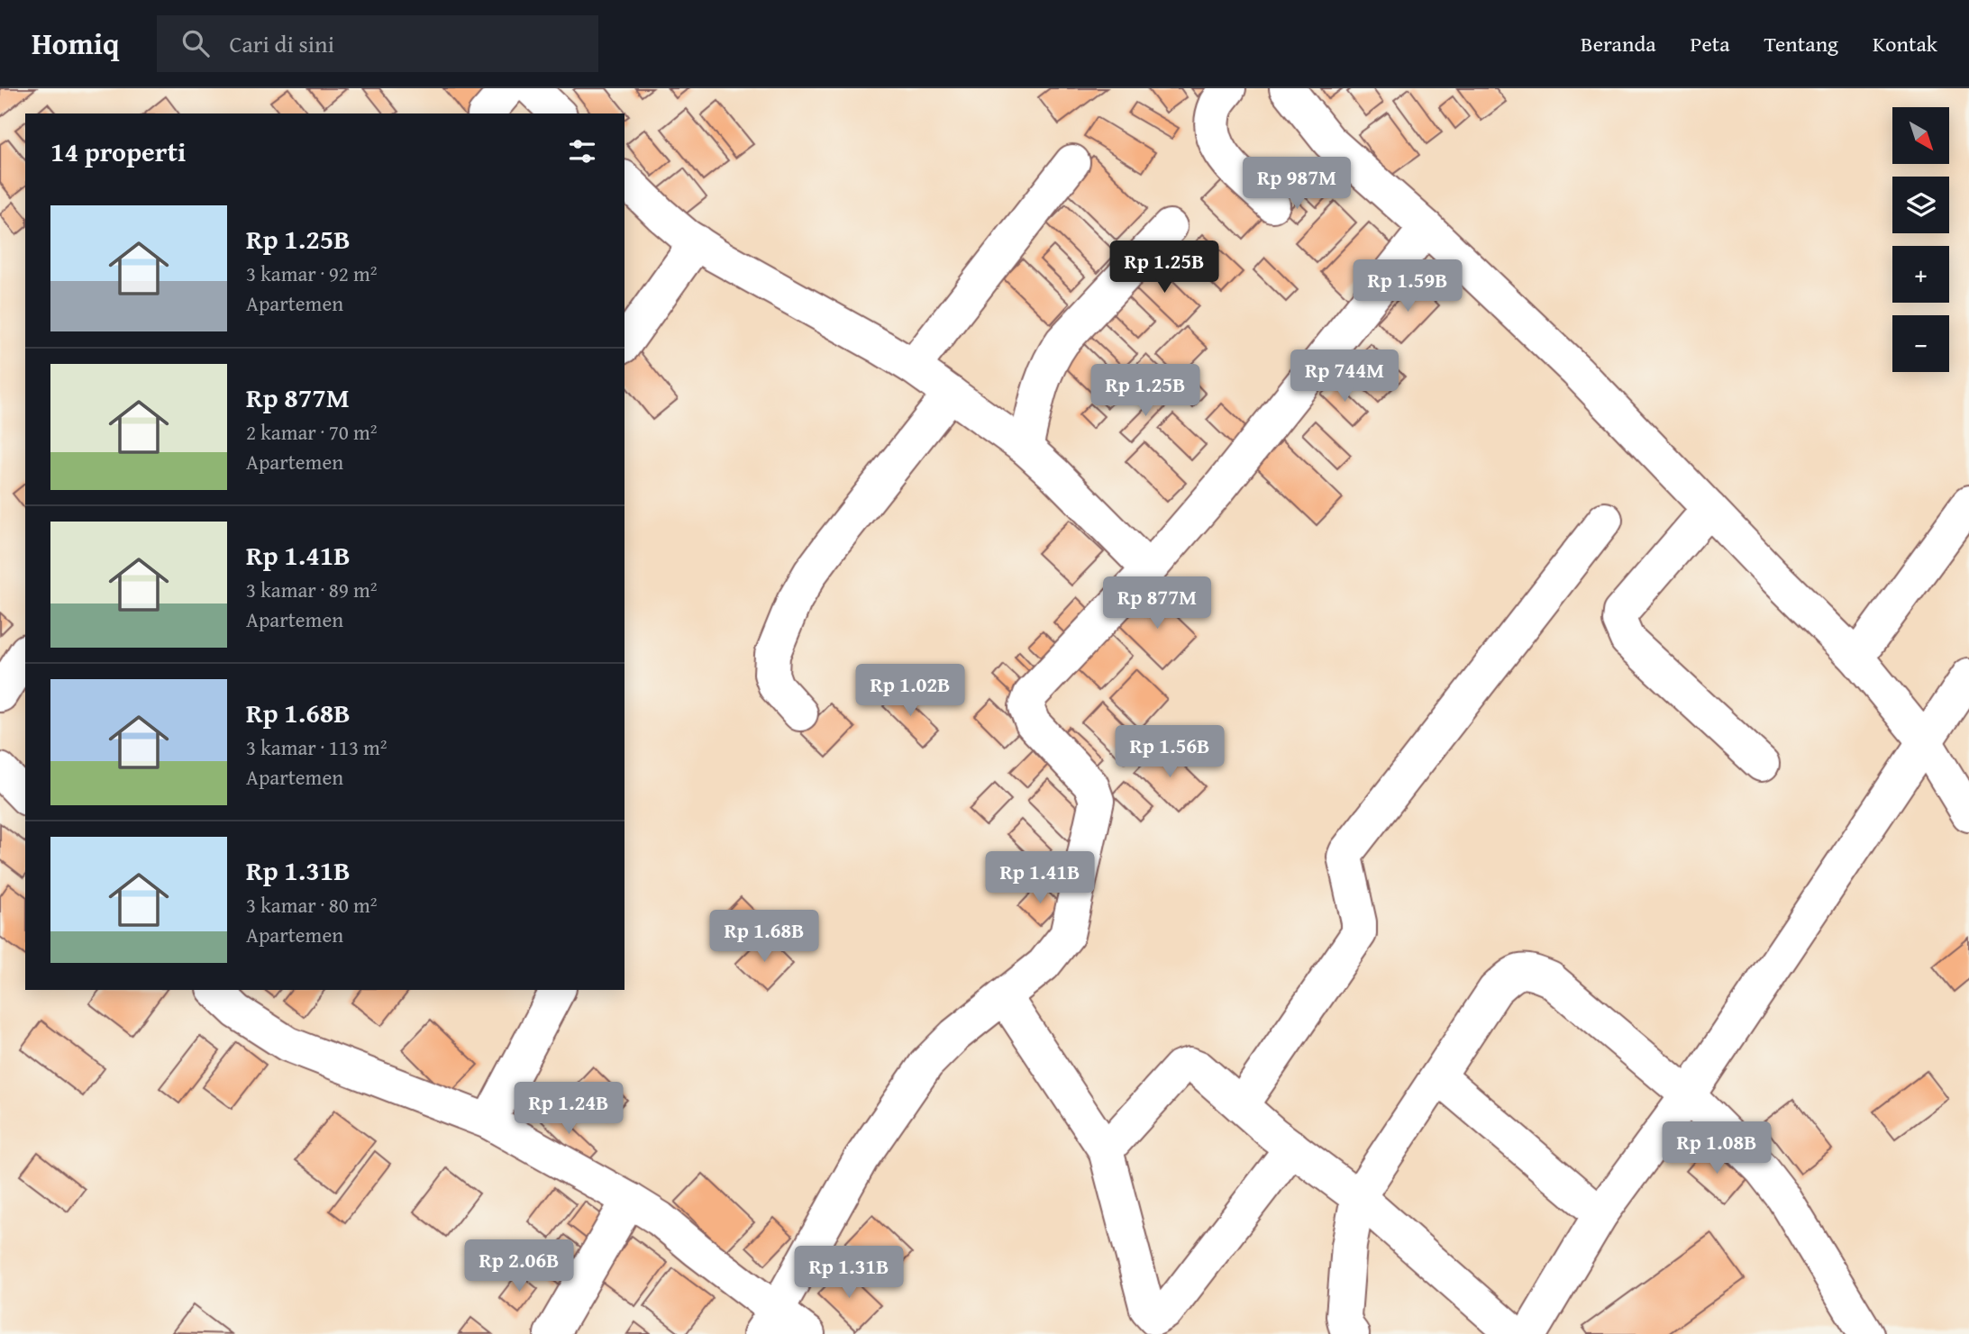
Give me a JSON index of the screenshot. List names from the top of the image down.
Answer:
{
  "north": "bottom right",
  "page": {
    "header": "Homiq",
    "search": "Cari di sini",
    "nav": [
      "Beranda",
      "Peta",
      "Tentang",
      "Kontak"
    ],
    "map_buttons": ["+", "−"],
    "heading": "14 properti",
    "price": [
      "Rp 987M",
      "Rp 1.25B",
      "Rp 1.59B",
      "Rp 744M",
      "Rp 1.25B",
      "Rp 877M",
      "Rp 1.02B",
      "Rp 1.56B",
      "Rp 1.41B",
      "Rp 1.68B",
      "Rp 1.24B",
      "Rp 1.08B",
      "Rp 2.06B",
      "Rp 1.31B"
    ],
    "list": [
      {
        "name": "Rp 1.25B",
        "note": "3 kamar · 92 m² · Apartemen"
      },
      {
        "name": "Rp 877M",
        "note": "2 kamar · 70 m² · Apartemen"
      },
      {
        "name": "Rp 1.41B",
        "note": "3 kamar · 89 m² · Apartemen"
      },
      {
        "name": "Rp 1.68B",
        "note": "3 kamar · 113 m² · Apartemen"
      },
      {
        "name": "Rp 1.31B",
        "note": "3 kamar · 80 m² · Apartemen"
      }
    ]
  }
}
